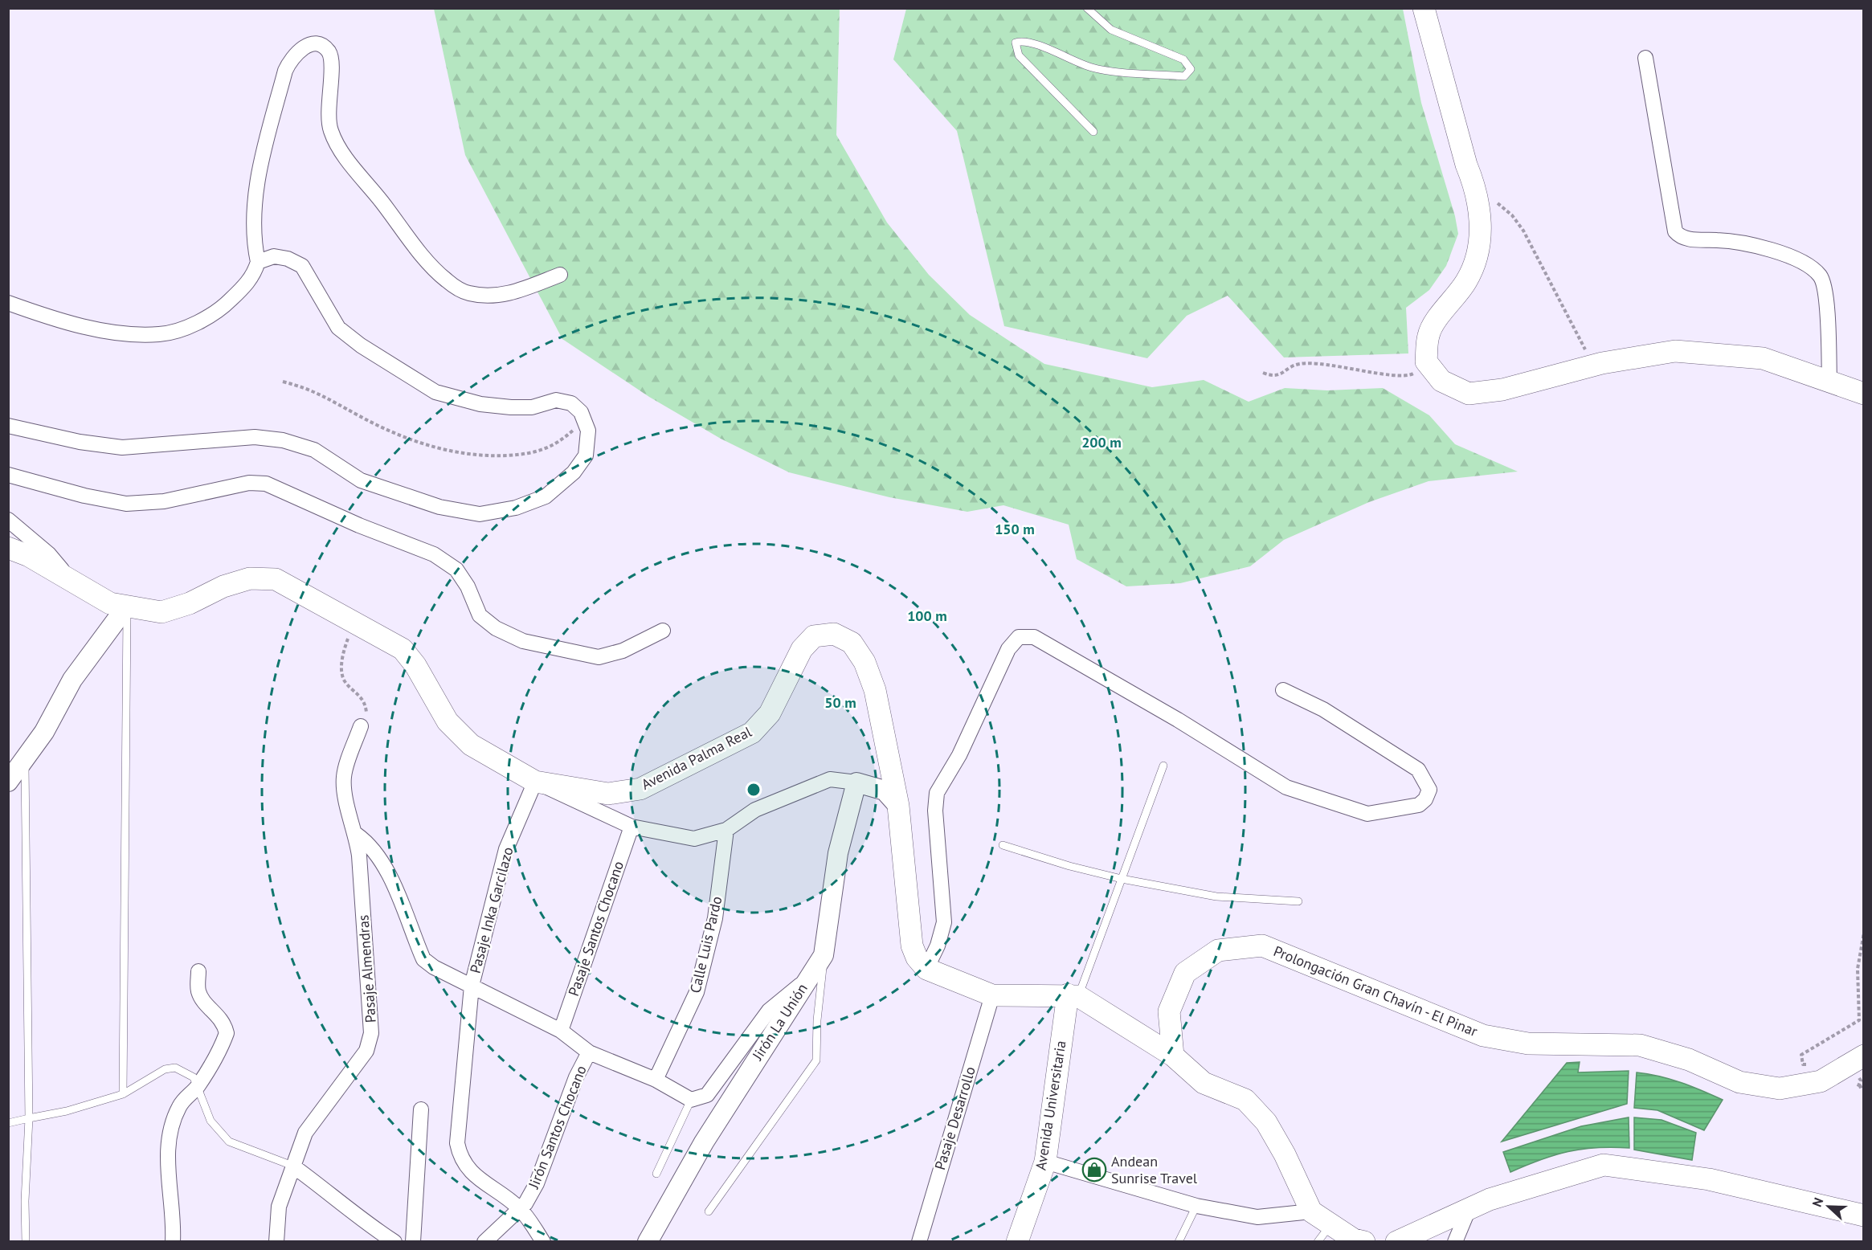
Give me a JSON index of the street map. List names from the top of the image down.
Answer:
{
  "streets": {
    "main road": ["Avenida Palma Real", "Prolongación Gran Chavín - El Pinar", "Avenida Universitaria"],
    "street": [
      "Pasaje Inka Garcilazo",
      "Pasaje Santos Chocano",
      "Calle Luis Pardo",
      "Pasaje Almendras",
      "Jirón La Unión",
      "Pasaje Desarrollo",
      "Jirón Santos Chocano"
    ]
  },
  "crossings": [
    ["Avenida Palma Real", "Pasaje Inka Garcilazo"],
    ["Pasaje Inka Garcilazo", "Jirón Santos Chocano"]
  ],
  "places": {
    "shop": ["Andean Sunrise Travel"]
  },
  "north": "left",
  "rings": [
    "200 m",
    "150 m",
    "100 m",
    "50 m"
  ]
}
